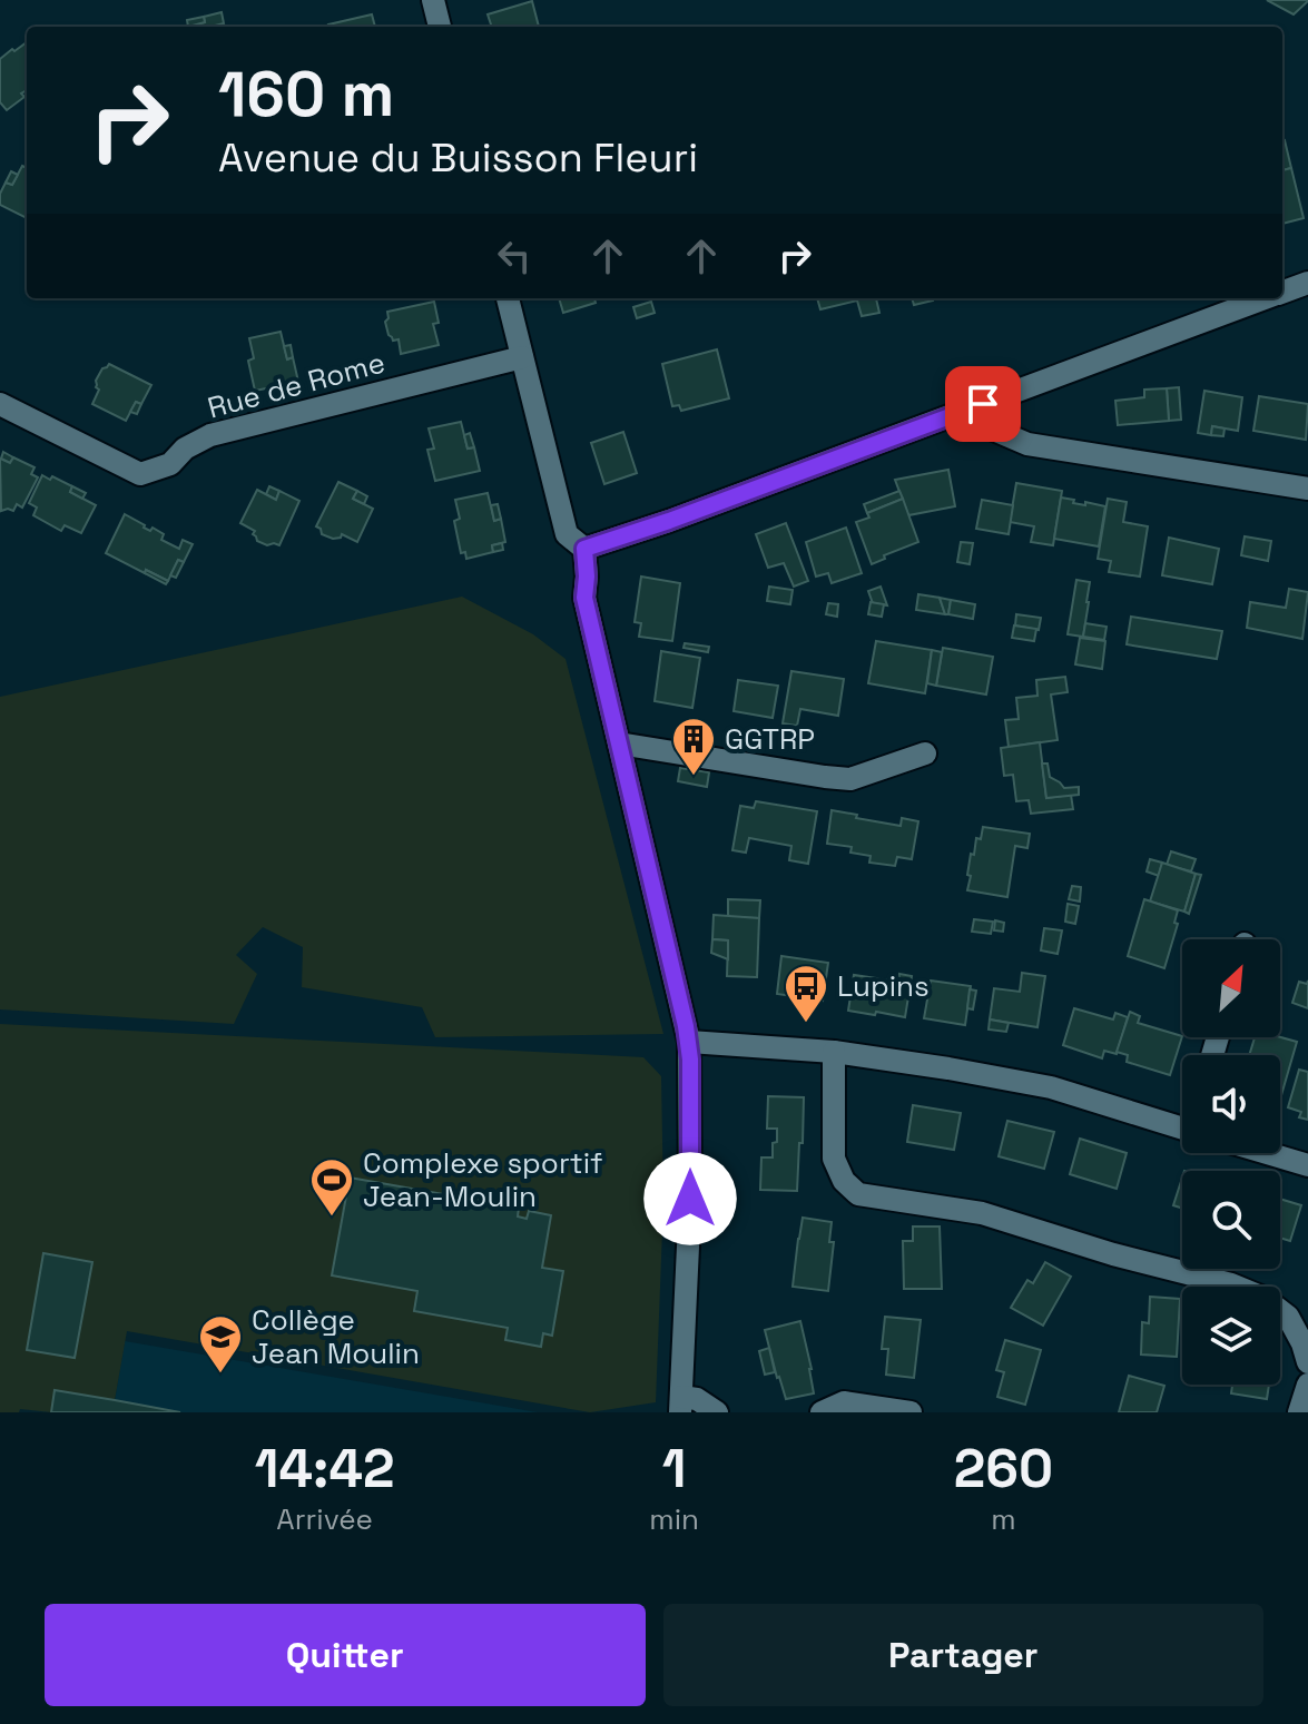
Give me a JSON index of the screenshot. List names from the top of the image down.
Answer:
{
  "streets": {
    "street": ["Rue de Rome"]
  },
  "places": {
    "building": ["GGTRP"],
    "bus stop": ["Lupins"],
    "sports": ["Complexe sportif Jean-Moulin"],
    "school or university": ["Collège Jean Moulin"]
  },
  "north": "top right",
  "page": {
    "turn": ["160 m", "Avenue du Buisson Fleuri"],
    "eta": [
      "14:42",
      "Arrivée",
      "1",
      "min",
      "260",
      "m"
    ],
    "buttons": ["Quitter", "Partager"]
  }
}
